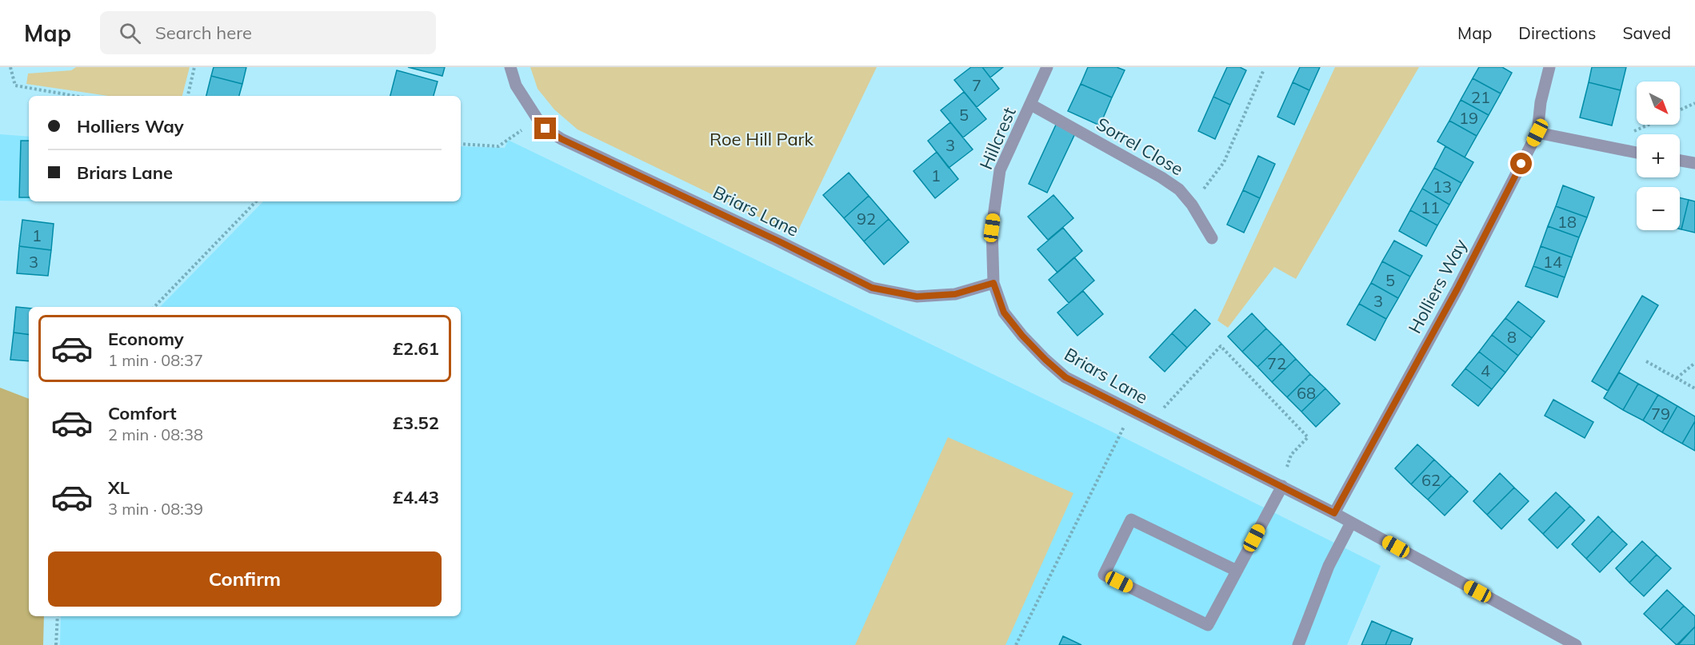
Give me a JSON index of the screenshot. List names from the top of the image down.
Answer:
{
  "streets": {
    "street": [
      "Hillcrest",
      "Sorrel Close",
      "Briars Lane",
      "Holliers Way"
    ]
  },
  "crossings": [
    ["Hillcrest", "Sorrel Close"],
    ["Hillcrest", "Briars Lane"],
    ["Briars Lane", "Holliers Way"]
  ],
  "parks": ["Roe Hill Park"],
  "house_numbers": [
    "7",
    "21",
    "5",
    "19",
    "3",
    "1",
    "13",
    "11",
    "92",
    "18",
    "1",
    "3",
    "14",
    "5",
    "3",
    "8",
    "72",
    "4",
    "68",
    "79",
    "62"
  ],
  "north": "bottom right",
  "page": {
    "header": "Map",
    "search": "Search here",
    "nav": ["Map", "Directions", "Saved"],
    "map_buttons": ["+", "−"],
    "banner": ["Holliers Way", "Briars Lane"],
    "list": [
      {
        "name": "Economy",
        "note": "1 min · 08:37",
        "value": "£2.61"
      },
      {
        "name": "Comfort",
        "note": "2 min · 08:38",
        "value": "£3.52"
      },
      {
        "name": "XL",
        "note": "3 min · 08:39",
        "value": "£4.43"
      }
    ],
    "buttons": "Confirm"
  }
}
